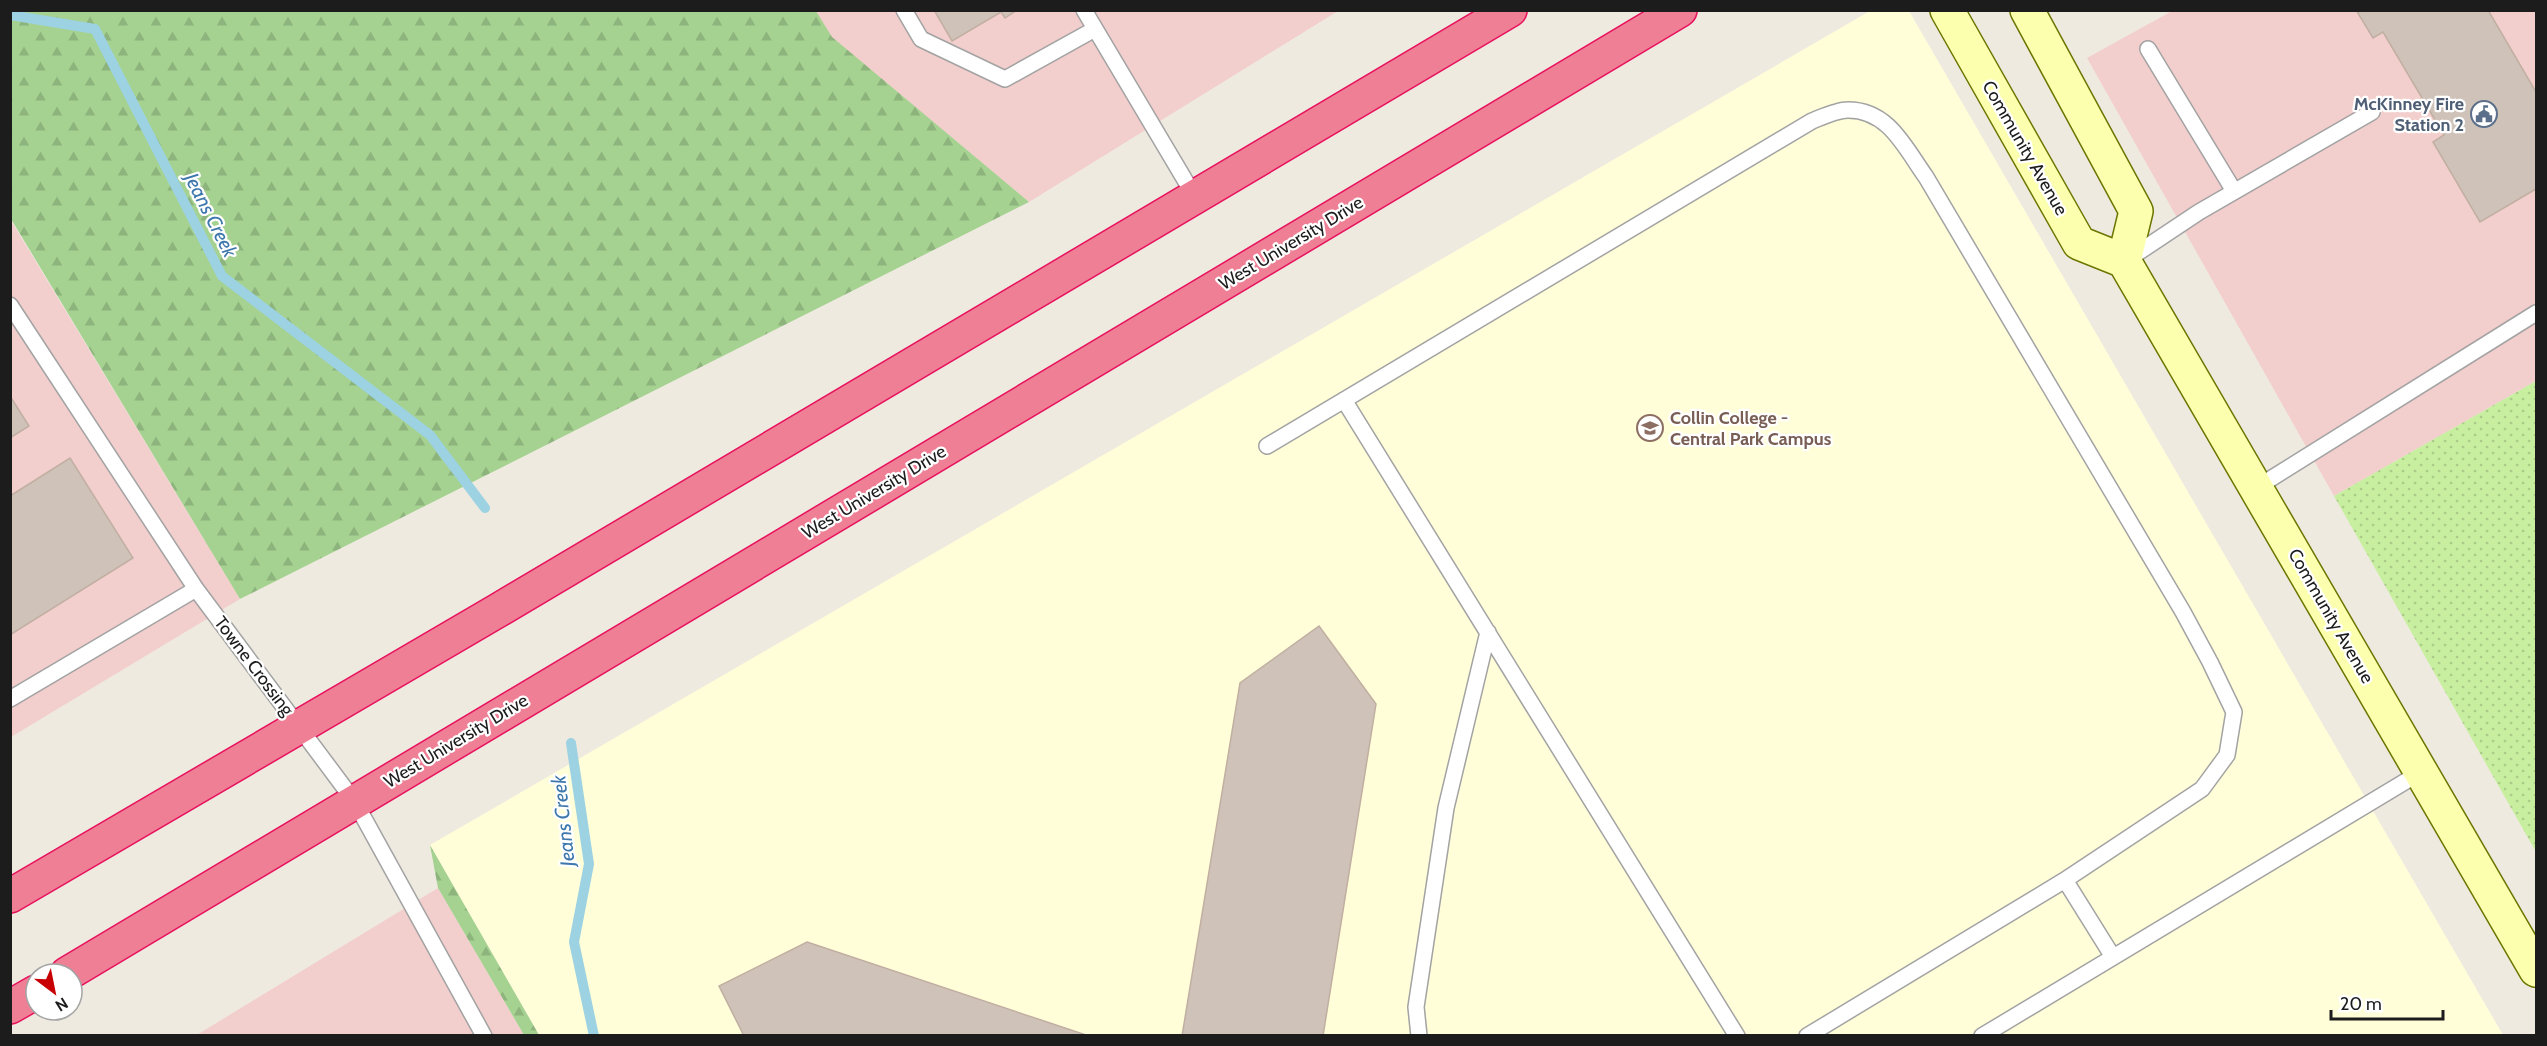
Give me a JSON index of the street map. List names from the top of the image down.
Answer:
{
  "streets": {
    "highway": ["West University Drive"],
    "street": ["Community Avenue"],
    "lane": ["Towne Crossing"]
  },
  "crossings": [
    ["West University Drive", "Towne Crossing"]
  ],
  "water": ["Jeans Creek"],
  "places": {
    "public building": ["McKinney Fire Station 2"],
    "school or university": ["Collin College - Central Park Campus"]
  },
  "scale_bar": "20 m",
  "north": "bottom right"
}
